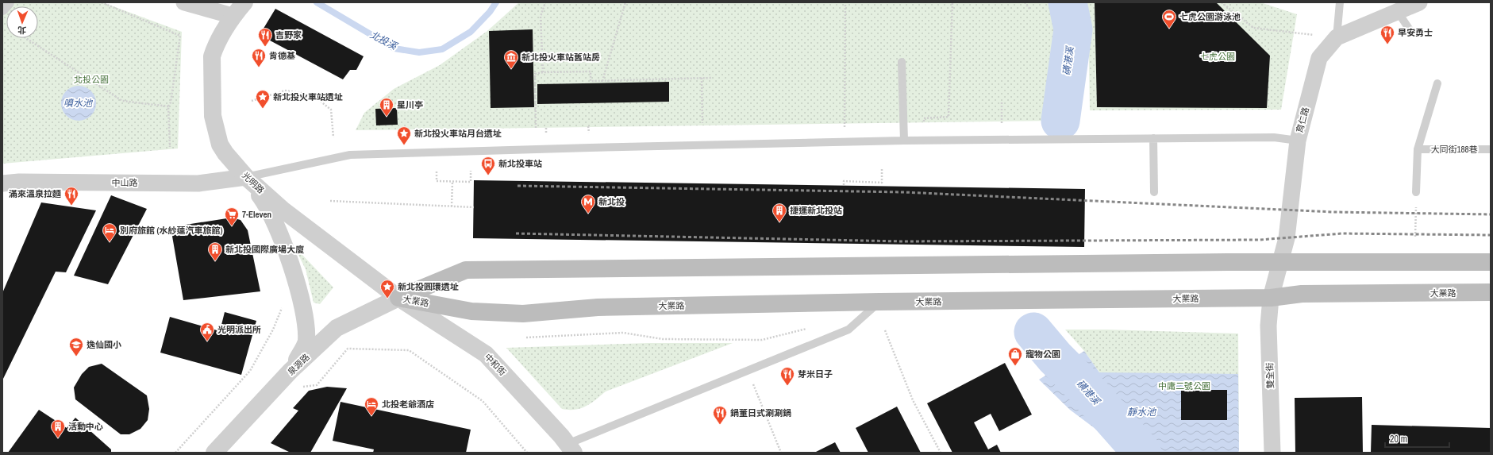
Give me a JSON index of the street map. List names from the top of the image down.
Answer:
{
  "streets": {
    "main road": ["大業路"],
    "street": [
      "育仁路",
      "中山路",
      "光明路",
      "泉源路",
      "中和街",
      "雙全街"
    ],
    "lane": ["大同街188巷"]
  },
  "crossings": [
    ["育仁路", "大業路"],
    ["育仁路", "雙全街"],
    ["中山路", "光明路"],
    ["光明路", "大業路"],
    ["光明路", "泉源路"],
    ["光明路", "中和街"],
    ["大業路", "泉源路"],
    ["大業路", "中和街"],
    ["大業路", "雙全街"],
    ["泉源路", "中和街"]
  ],
  "water": [
    "北投溪",
    "磺港溪",
    "噴水池",
    "靜水池"
  ],
  "parks": ["七虎公園", "北投公園", "中庸二號公園"],
  "places": {
    "sports": ["七虎公園游泳池"],
    "restaurant": [
      "早安勇士",
      "吉野家",
      "肯德基",
      "滿來溫泉拉麵",
      "芽米日子",
      "鍋董日式涮涮鍋"
    ],
    "museum": ["新北投火車站舊站房"],
    "place": ["新北投火車站遺址", "新北投火車站月台遺址", "新北投圓環遺址"],
    "building": [
      "星川亭",
      "捷運新北投站",
      "新北投國際廣場大廈",
      "活動中心"
    ],
    "bus stop": ["新北投車站"],
    "metro station": ["新北投"],
    "supermarket": ["7-Eleven"],
    "hotel": ["別府旅館 (水紗蓮汽車旅館)", "北投老爺酒店"],
    "public building": ["光明派出所"],
    "school or university": ["逸仙國小"],
    "shop": ["寵物公園"]
  },
  "scale_bar": "20 m",
  "north": "bottom"
}
